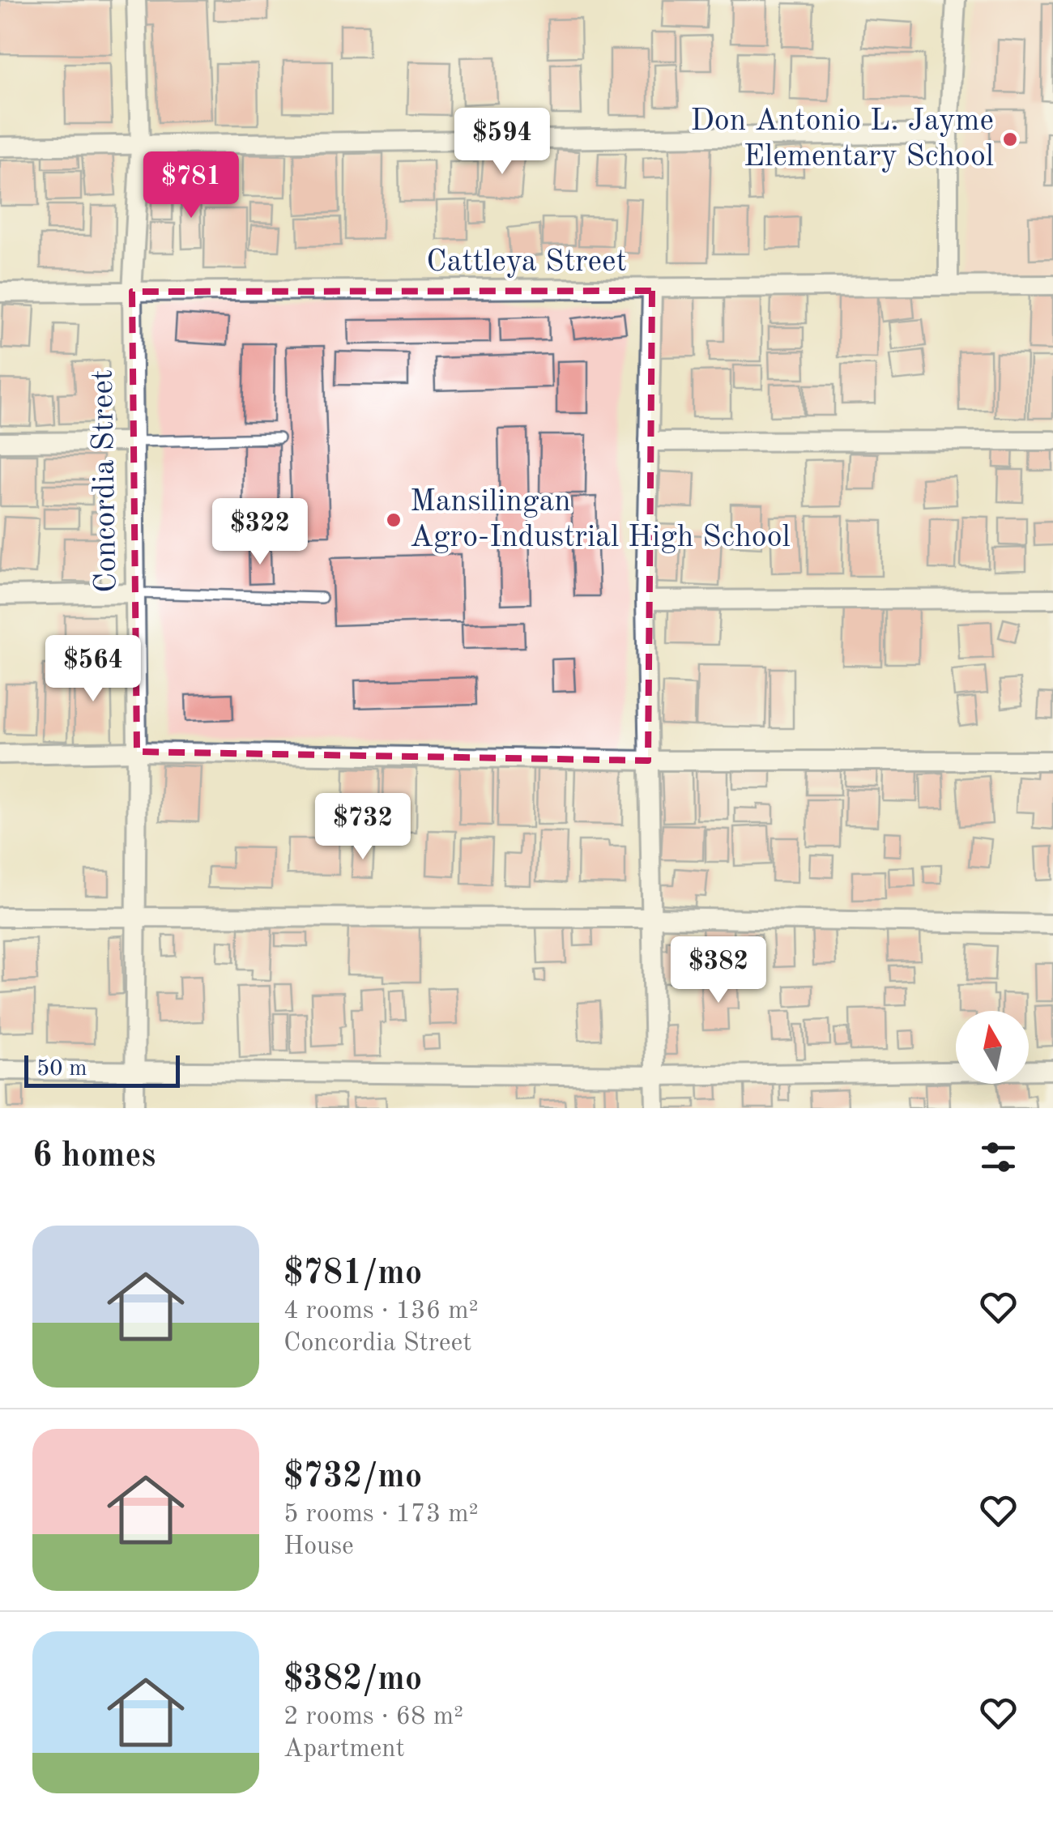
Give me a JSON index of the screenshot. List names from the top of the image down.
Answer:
{
  "streets": {
    "street": ["Cattleya Street", "Concordia Street"]
  },
  "crossings": [
    ["Cattleya Street", "Concordia Street"]
  ],
  "places": ["Don Antonio L. Jayme Elementary School", "Mansilingan Agro-Industrial High School"],
  "scale_bar": "50 m",
  "north": "top",
  "page": {
    "price": [
      "$594",
      "$781",
      "$322",
      "$564",
      "$732",
      "$382"
    ],
    "scale": "50 m",
    "heading": "6 homes",
    "list": [
      {
        "name": "$781/mo",
        "note": "4 rooms · 136 m² · Concordia Street"
      },
      {
        "name": "$732/mo",
        "note": "5 rooms · 173 m² · House"
      },
      {
        "name": "$382/mo",
        "note": "2 rooms · 68 m² · Apartment"
      }
    ]
  }
}
